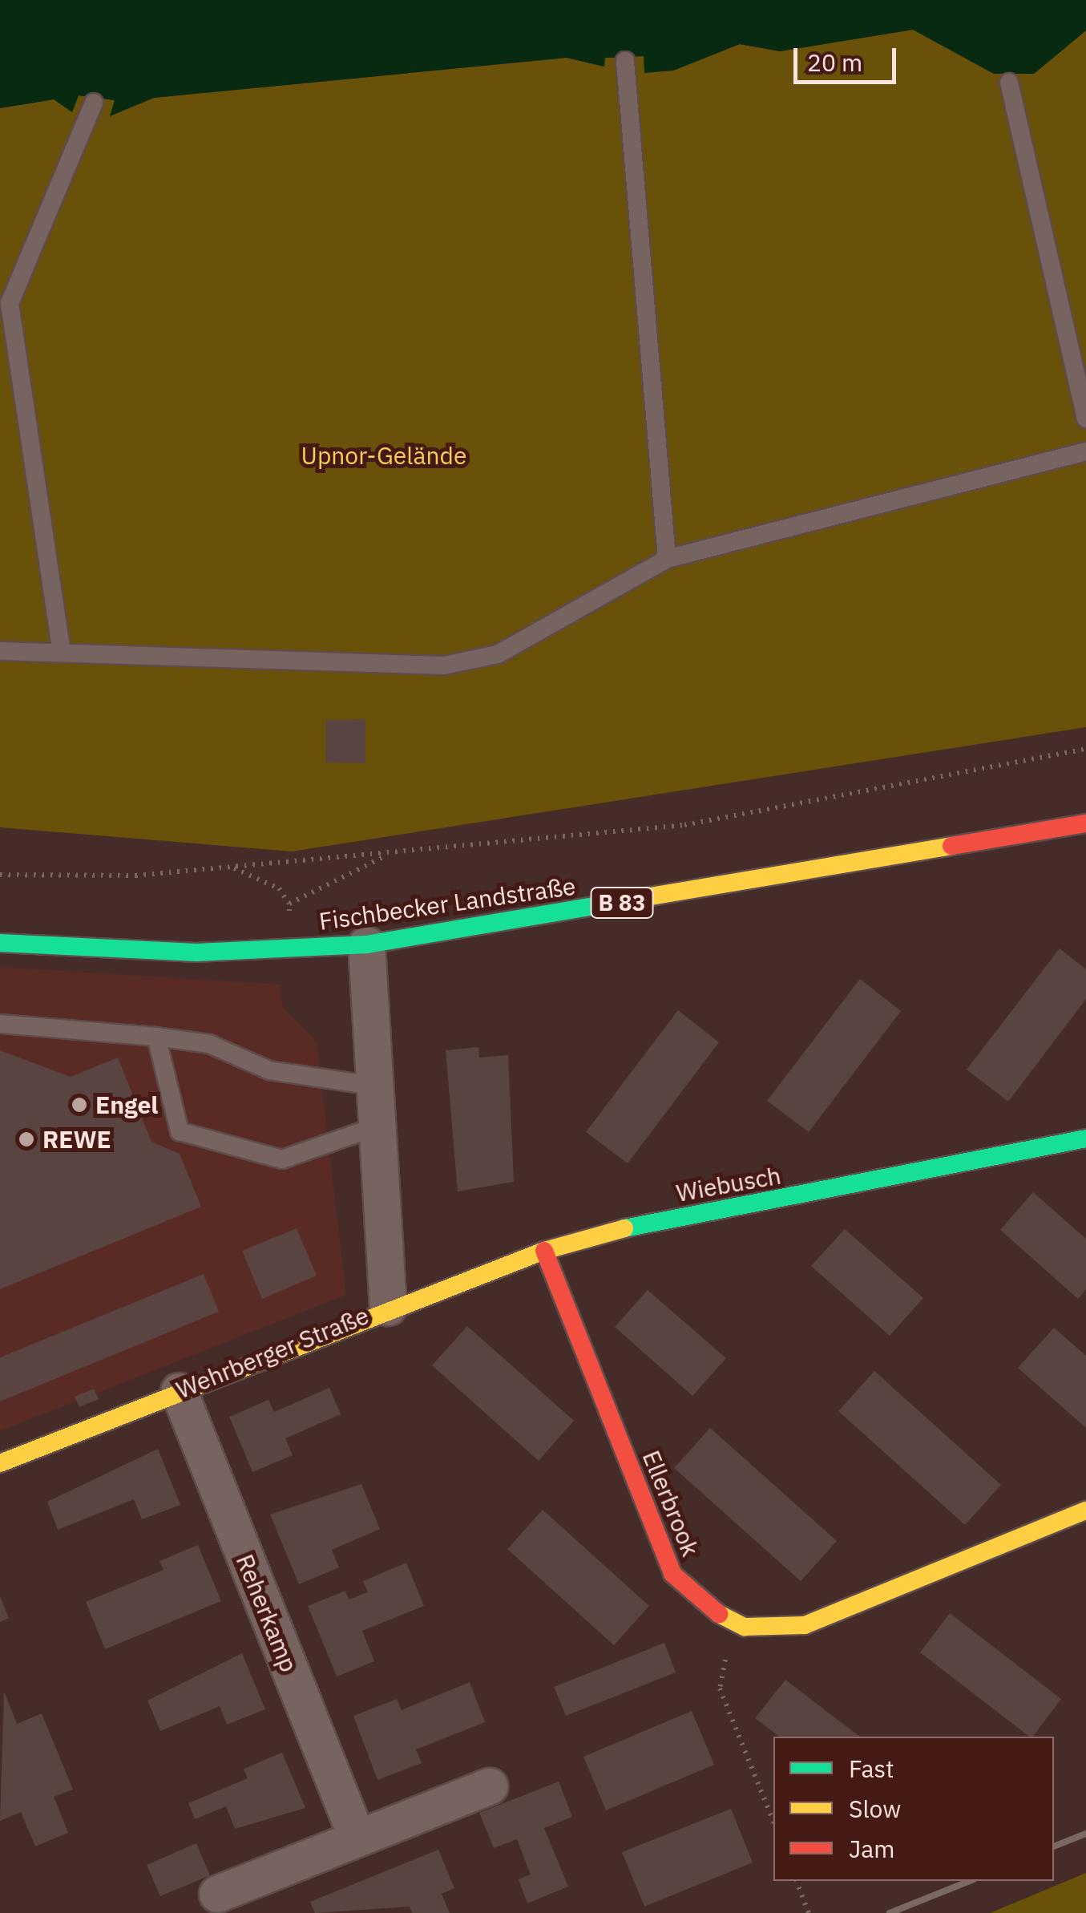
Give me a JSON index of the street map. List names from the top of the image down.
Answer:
{
  "streets": {
    "street": [
      "B 83",
      "Fischbecker Landstraße",
      "Wiebusch",
      "Wehrberger Straße",
      "Ellerbrook",
      "Reherkamp"
    ]
  },
  "crossings": [
    ["Fischbecker Landstraße", "Wehrberger Straße"],
    ["Wiebusch", "Wehrberger Straße"],
    ["Wiebusch", "Ellerbrook"],
    ["Wehrberger Straße", "Reherkamp"]
  ],
  "parks": ["Upnor-Gelände"],
  "places": ["Engel", "REWE"],
  "legend": ["Fast", "Slow", "Jam"],
  "scale_bar": "20 m"
}
